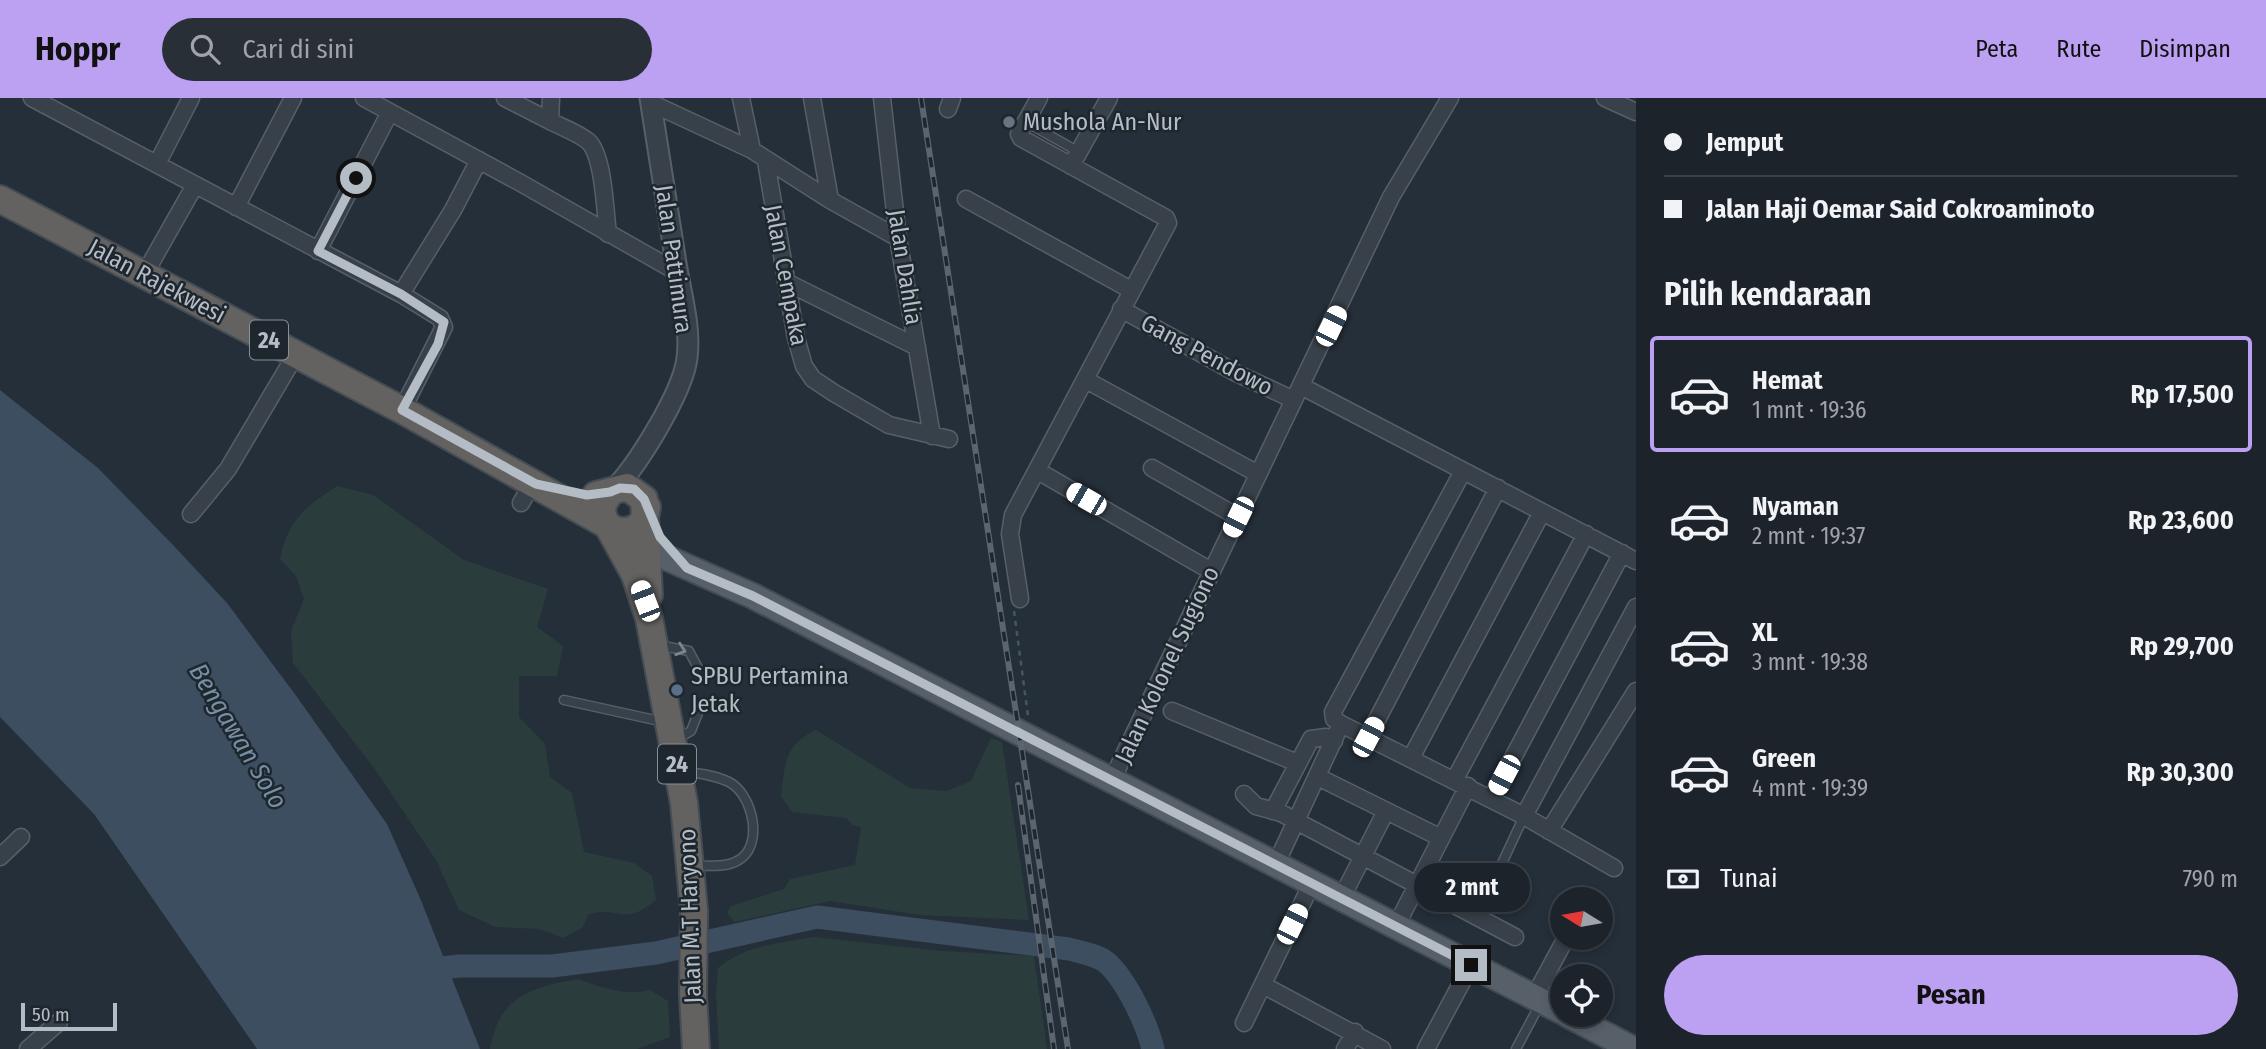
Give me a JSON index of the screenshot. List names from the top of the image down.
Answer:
{
  "streets": {
    "highway": ["Jalan Rajekwesi", "24", "Jalan M.T Haryono"],
    "street": [
      "Jalan Pattimura",
      "Jalan Dahlia",
      "Jalan Cempaka",
      "Gang Pendowo",
      "Jalan Kolonel Sugiono"
    ]
  },
  "crossings": [
    ["Jalan Pattimura", "24"],
    ["Jalan Dahlia", "Jalan Cempaka"],
    ["Jalan Rajekwesi", "24"],
    ["24", "Jalan M.T Haryono"],
    ["Gang Pendowo", "Jalan Kolonel Sugiono"]
  ],
  "water": ["Bengawan Solo"],
  "places": ["Mushola An-Nur", "SPBU Pertamina Jetak"],
  "scale_bar": "50 m",
  "north": "left",
  "page": {
    "header": "Hoppr",
    "search": "Cari di sini",
    "nav": ["Peta", "Rute", "Disimpan"],
    "banner": ["Jemput", "Jalan Haji Oemar Said Cokroaminoto"],
    "heading": "Pilih kendaraan",
    "list": [
      {
        "name": "Hemat",
        "note": "1 mnt · 19:36",
        "value": "Rp 17,500"
      },
      {
        "name": "Nyaman",
        "note": "2 mnt · 19:37",
        "value": "Rp 23,600"
      },
      {
        "name": "XL",
        "note": "3 mnt · 19:38",
        "value": "Rp 29,700"
      },
      {
        "name": "Green",
        "note": "4 mnt · 19:39",
        "value": "Rp 30,300"
      }
    ],
    "pay": ["Tunai", "790 m"],
    "bubble": "2 mnt",
    "buttons": "Pesan",
    "scale": "50 m"
  }
}
